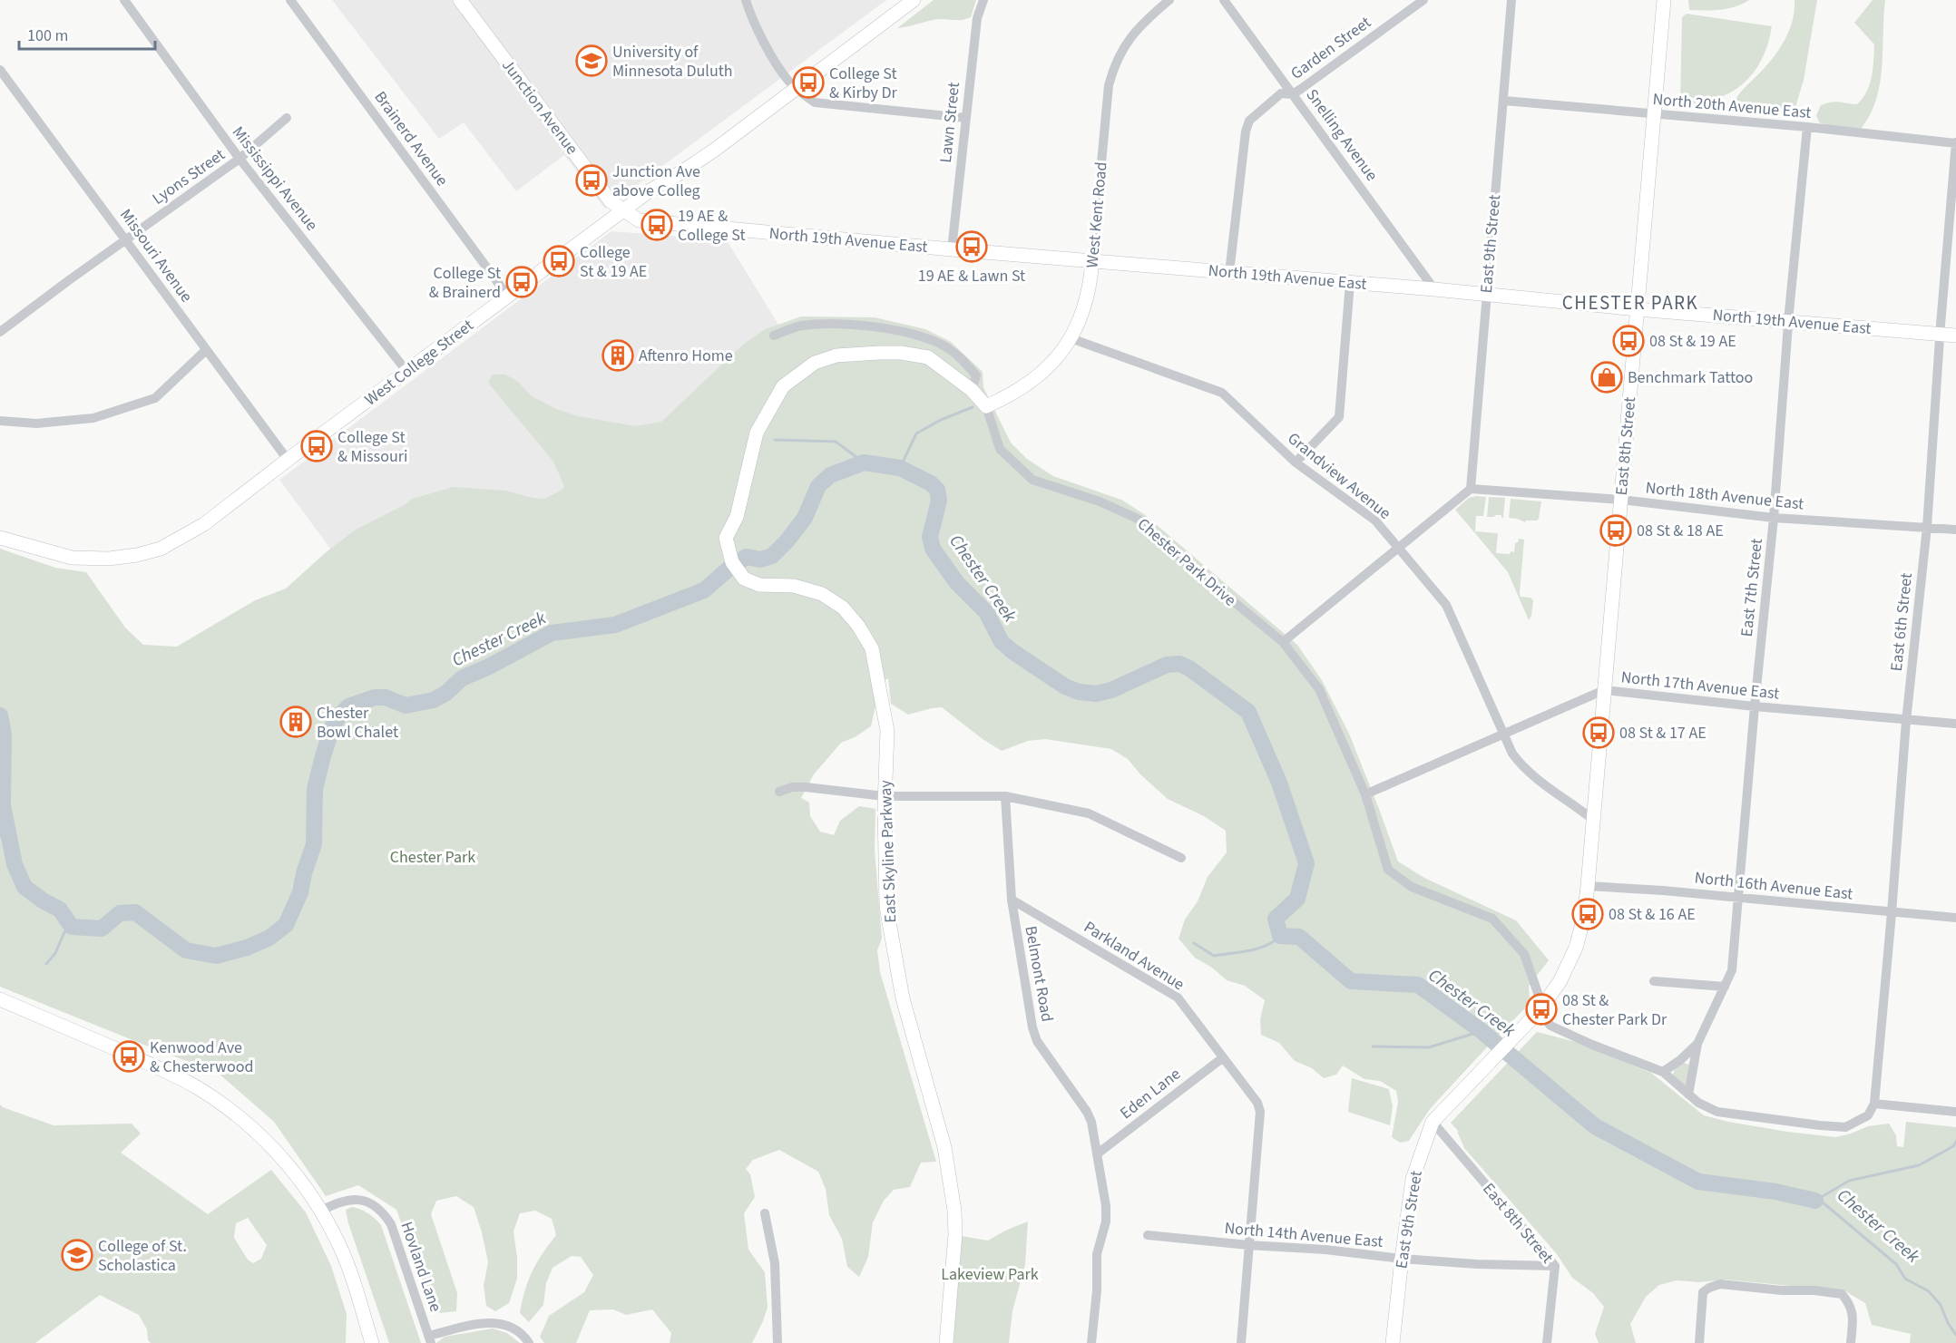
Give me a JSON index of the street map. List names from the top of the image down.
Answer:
{
  "streets": {
    "street": [
      "Garden Street",
      "North 20th Avenue East",
      "Junction Avenue",
      "Lawn Street",
      "Snelling Avenue",
      "Brainerd Avenue",
      "Lyons Street",
      "Mississippi Avenue",
      "West Kent Road",
      "North 19th Avenue East",
      "East 9th Street",
      "Missouri Avenue",
      "West College Street",
      "East 8th Street",
      "Grandview Avenue",
      "North 18th Avenue East",
      "Chester Park Drive",
      "East 7th Street",
      "East 6th Street",
      "North 17th Avenue East",
      "East Skyline Parkway",
      "North 16th Avenue East",
      "Parkland Avenue",
      "Belmont Road",
      "Eden Lane",
      "North 14th Avenue East",
      "Hovland Lane"
    ]
  },
  "crossings": [
    ["Garden Street", "Snelling Avenue"],
    ["Garden Street", "North 19th Avenue East"],
    ["North 20th Avenue East", "East 9th Street"],
    ["North 20th Avenue East", "East 8th Street"],
    ["North 20th Avenue East", "East 7th Street"],
    ["North 20th Avenue East", "East 6th Street"],
    ["Junction Avenue", "North 19th Avenue East"],
    ["Junction Avenue", "West College Street"],
    ["Lawn Street", "North 19th Avenue East"],
    ["Snelling Avenue", "North 19th Avenue East"],
    ["Brainerd Avenue", "West College Street"],
    ["Lyons Street", "Mississippi Avenue"],
    ["Lyons Street", "Missouri Avenue"],
    ["Mississippi Avenue", "West College Street"],
    ["West Kent Road", "North 19th Avenue East"],
    ["West Kent Road", "Grandview Avenue"],
    ["West Kent Road", "Chester Park Drive"],
    ["North 19th Avenue East", "East 9th Street"],
    ["North 19th Avenue East", "West College Street"],
    ["North 19th Avenue East", "East 8th Street"],
    ["North 19th Avenue East", "East 7th Street"],
    ["North 19th Avenue East", "East 6th Street"],
    ["East 9th Street", "East 8th Street"],
    ["East 9th Street", "North 18th Avenue East"],
    ["East 9th Street", "Chester Park Drive"],
    ["East 9th Street", "North 14th Avenue East"],
    ["Missouri Avenue", "West College Street"],
    ["East 8th Street", "Grandview Avenue"],
    ["East 8th Street", "North 18th Avenue East"],
    ["East 8th Street", "Chester Park Drive"],
    ["East 8th Street", "North 17th Avenue East"],
    ["East 8th Street", "North 16th Avenue East"],
    ["East 8th Street", "North 14th Avenue East"],
    ["Grandview Avenue", "North 17th Avenue East"],
    ["North 18th Avenue East", "East 7th Street"],
    ["North 18th Avenue East", "East 6th Street"],
    ["Chester Park Drive", "North 17th Avenue East"],
    ["Chester Park Drive", "East Skyline Parkway"],
    ["East 7th Street", "North 17th Avenue East"],
    ["East 7th Street", "North 16th Avenue East"],
    ["East 6th Street", "North 17th Avenue East"],
    ["East 6th Street", "North 16th Avenue East"],
    ["Parkland Avenue", "Belmont Road"],
    ["Parkland Avenue", "Eden Lane"],
    ["Parkland Avenue", "North 14th Avenue East"],
    ["Belmont Road", "Eden Lane"]
  ],
  "districts": ["CHESTER PARK"],
  "water": ["Chester Creek"],
  "parks": ["Chester Park", "Lakeview Park"],
  "places": {
    "school or university": ["University of Minnesota Duluth", "College of St. Scholastica"],
    "bus stop": [
      "College St & Kirby Dr",
      "Junction Ave above Colleg",
      "19 AE & College St",
      "19 AE & Lawn St",
      "College St & 19 AE",
      "College St & Brainerd",
      "08 St & 19 AE",
      "College St & Missouri",
      "08 St & 18 AE",
      "08 St & 17 AE",
      "08 St & 16 AE",
      "08 St & Chester Park Dr",
      "Kenwood Ave & Chesterwood"
    ],
    "building": ["Aftenro Home", "Chester Bowl Chalet"],
    "shop": ["Benchmark Tattoo"]
  },
  "scale_bar": "100 m"
}
